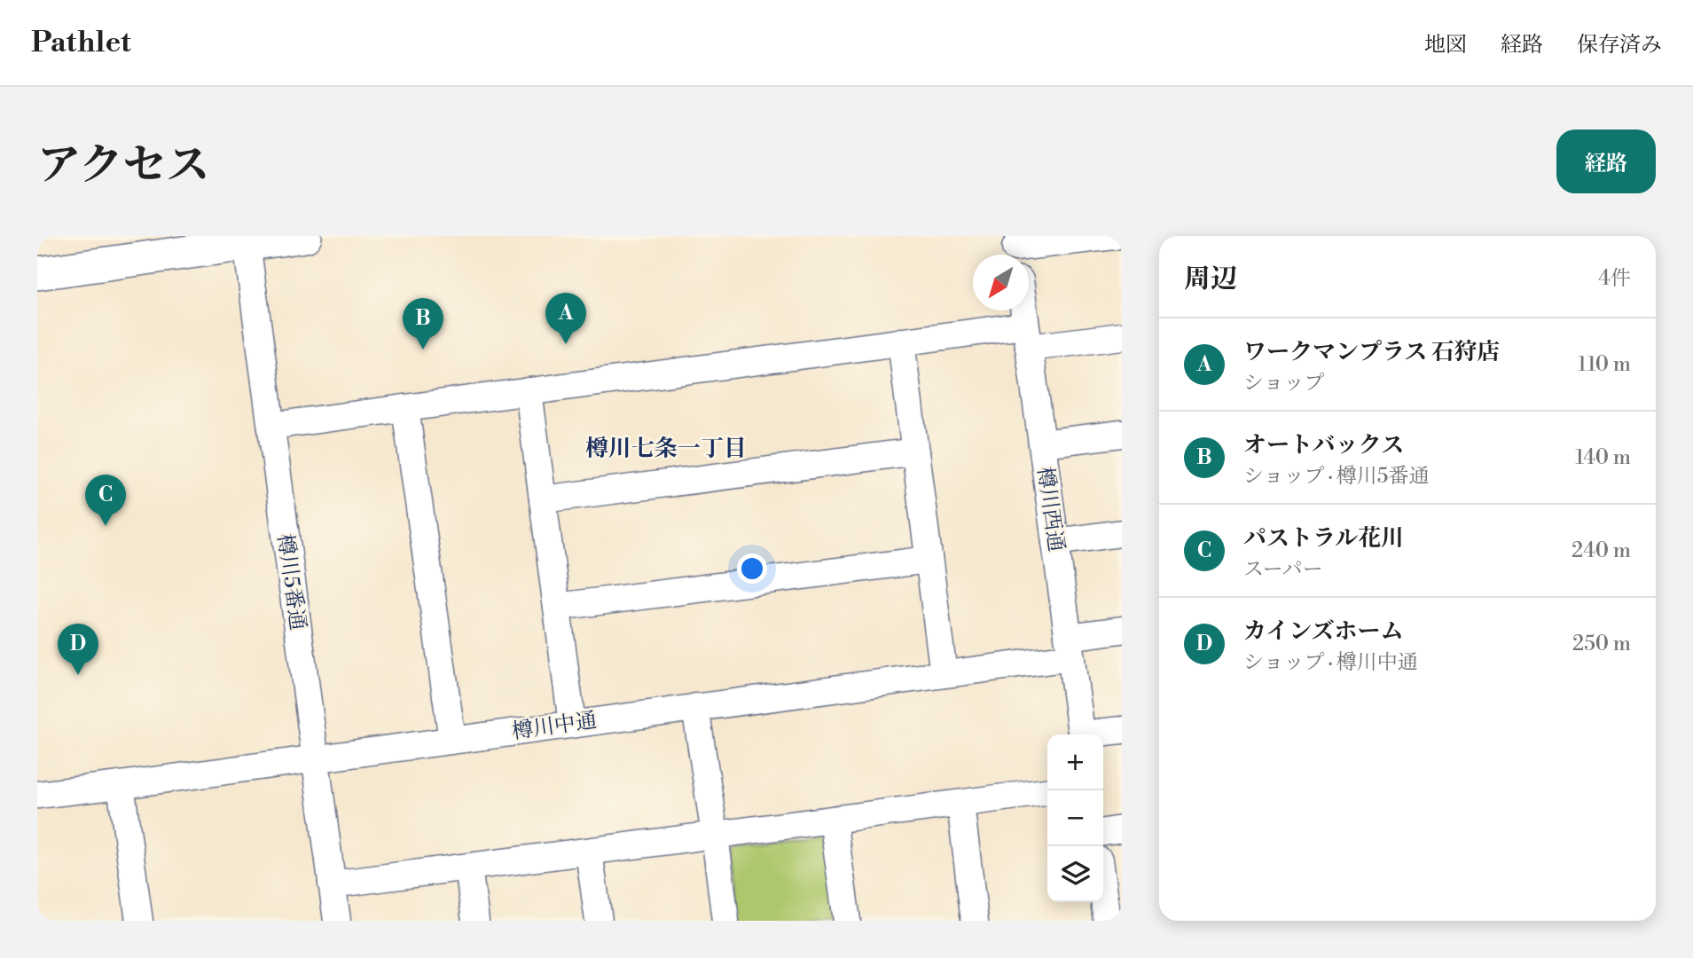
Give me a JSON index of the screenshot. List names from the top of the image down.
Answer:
{
  "streets": {
    "street": ["樽川西通", "樽川5番通", "樽川中通"]
  },
  "crossings": [
    ["樽川西通", "樽川中通"],
    ["樽川5番通", "樽川中通"]
  ],
  "districts": ["樽川七条一丁目"],
  "north": "bottom left",
  "page": {
    "header": "Pathlet",
    "nav": ["地図", "経路", "保存済み"],
    "title": "アクセス",
    "buttons": "経路",
    "heading": ["周辺", "4件"],
    "pins": [
      "A",
      "B",
      "C",
      "D"
    ],
    "list": [
      {
        "mark": "A",
        "name": "ワークマンプラス 石狩店",
        "note": "ショップ",
        "value": "110 m"
      },
      {
        "mark": "B",
        "name": "オートバックス",
        "note": "ショップ · 樽川5番通",
        "value": "140 m"
      },
      {
        "mark": "C",
        "name": "パストラル花川",
        "note": "スーパー",
        "value": "240 m"
      },
      {
        "mark": "D",
        "name": "カインズホーム",
        "note": "ショップ · 樽川中通",
        "value": "250 m"
      }
    ],
    "map_buttons": ["+", "−"]
  }
}
